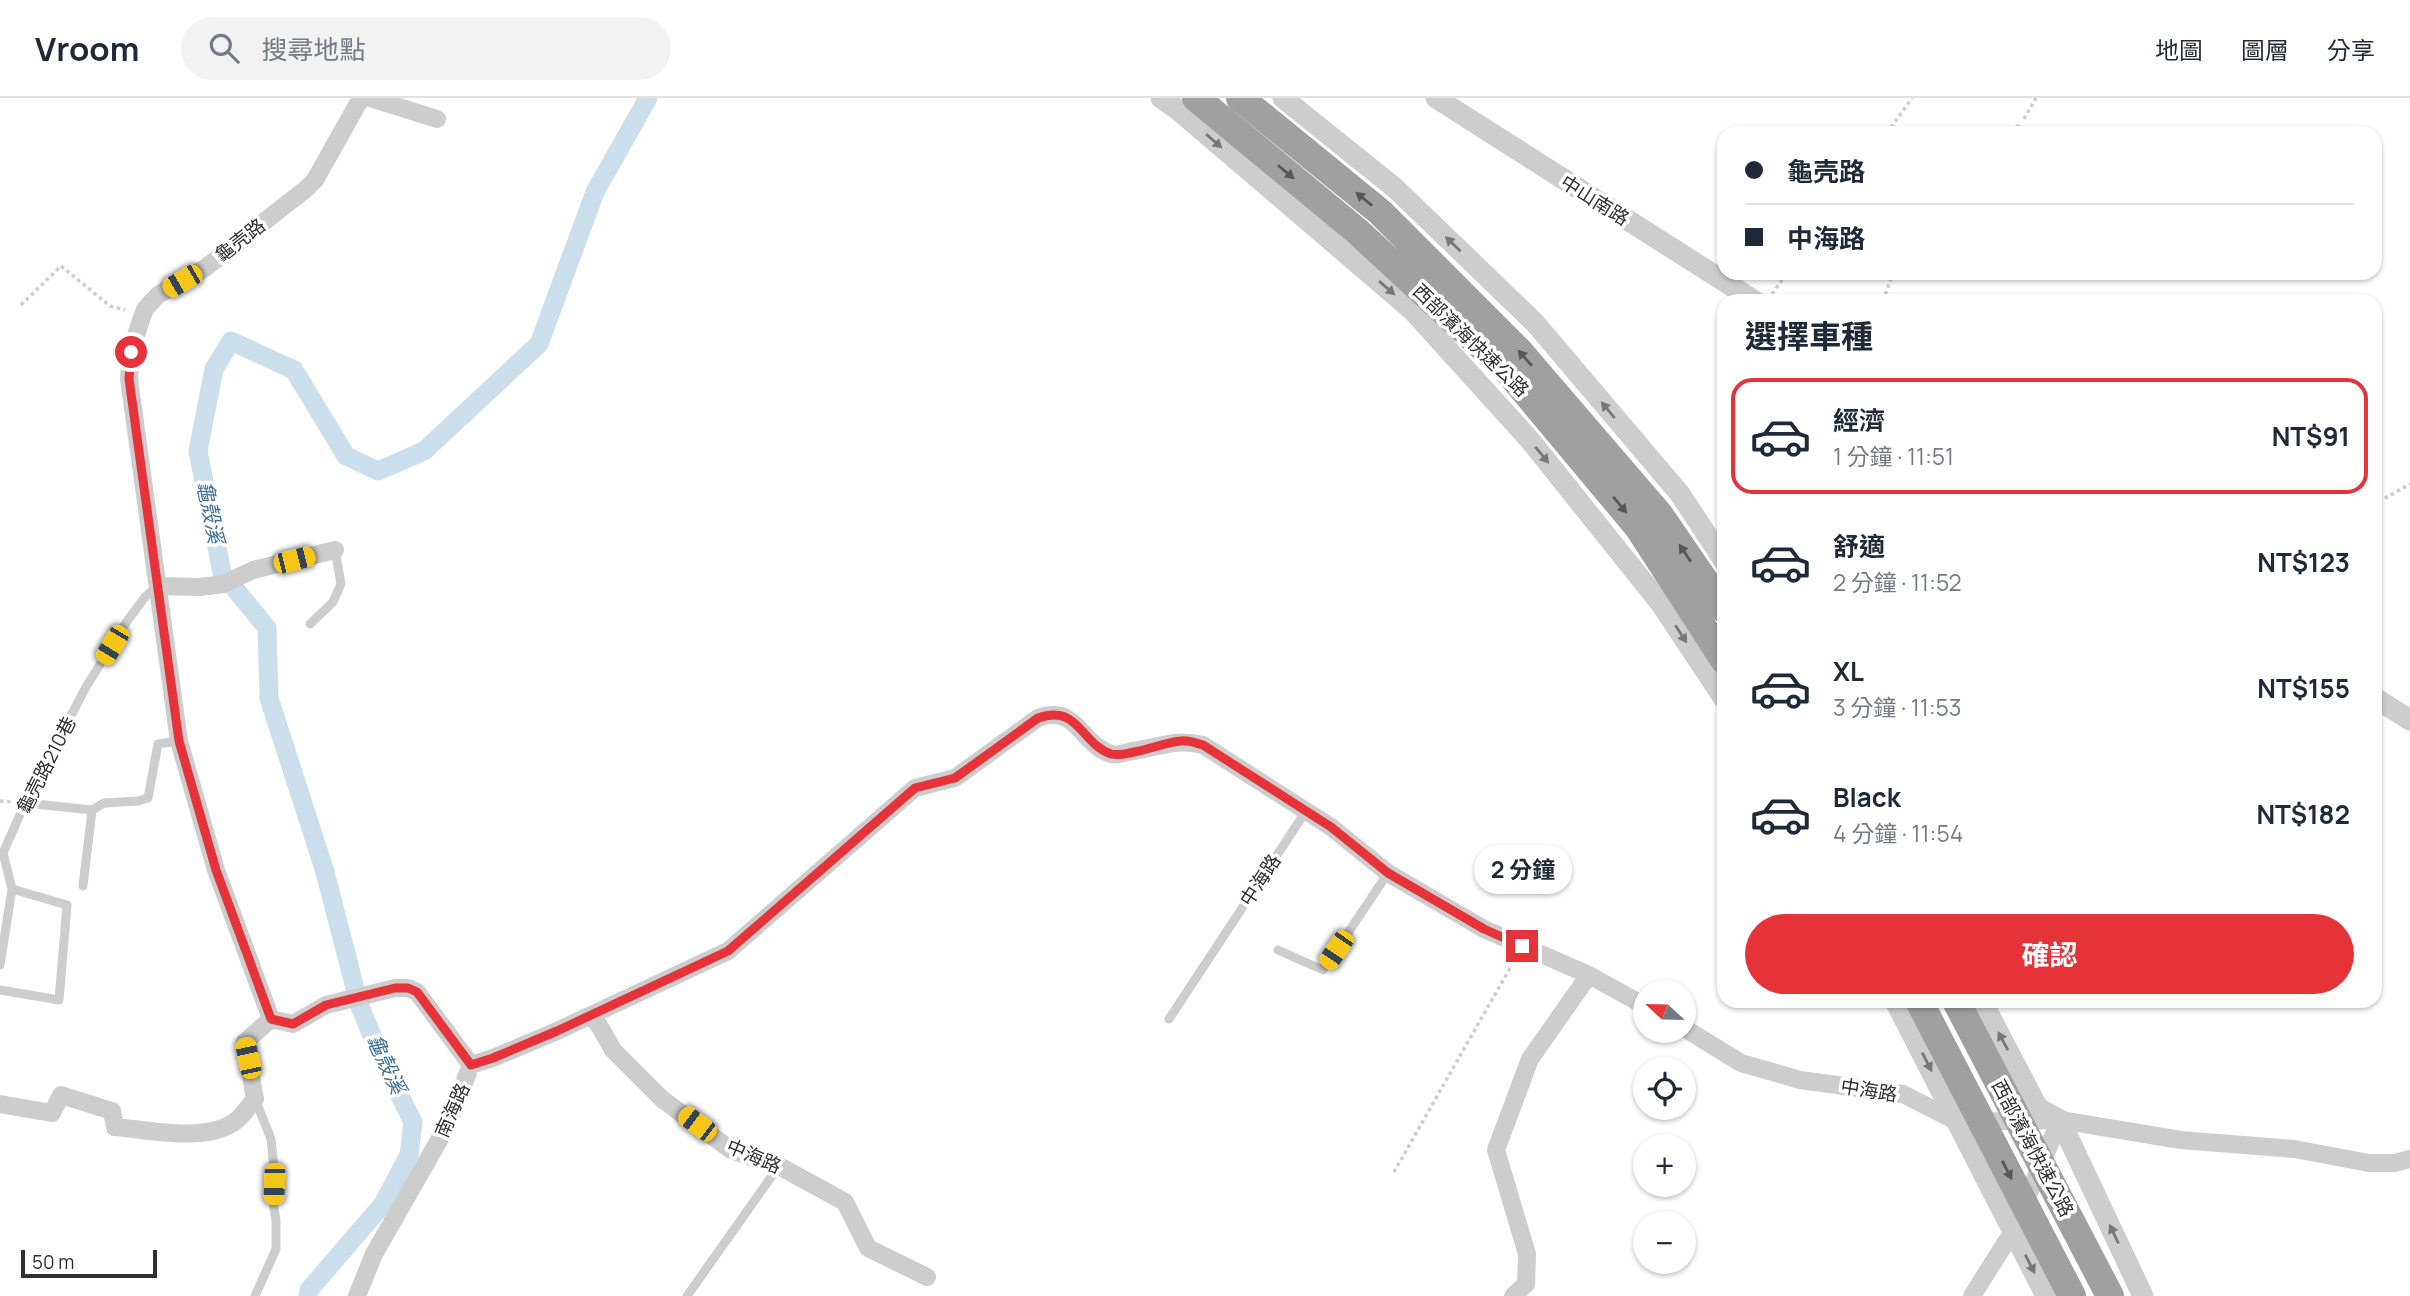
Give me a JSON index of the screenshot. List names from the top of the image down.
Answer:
{
  "streets": {
    "highway": ["西部濱海快速公路"],
    "street": [
      "中山南路",
      "龜壳路",
      "中海路",
      "南海路"
    ],
    "lane": ["龜壳路210巷"]
  },
  "crossings": [
    ["龜壳路", "龜壳路210巷"],
    ["龜壳路", "南海路"]
  ],
  "water": ["龜殼溪"],
  "scale_bar": "50 m",
  "north": "left",
  "page": {
    "header": "Vroom",
    "search": "搜尋地點",
    "nav": ["地圖", "圖層", "分享"],
    "banner": ["龜壳路", "中海路"],
    "heading": "選擇車種",
    "list": [
      {
        "name": "經濟",
        "note": "1 分鐘 · 11:51",
        "value": "NT$91"
      },
      {
        "name": "舒適",
        "note": "2 分鐘 · 11:52",
        "value": "NT$123"
      },
      {
        "name": "XL",
        "note": "3 分鐘 · 11:53",
        "value": "NT$155"
      },
      {
        "name": "Black",
        "note": "4 分鐘 · 11:54",
        "value": "NT$182"
      }
    ],
    "bubble": "2 分鐘",
    "buttons": "確認",
    "map_buttons": ["+", "−"],
    "scale": "50 m"
  }
}
